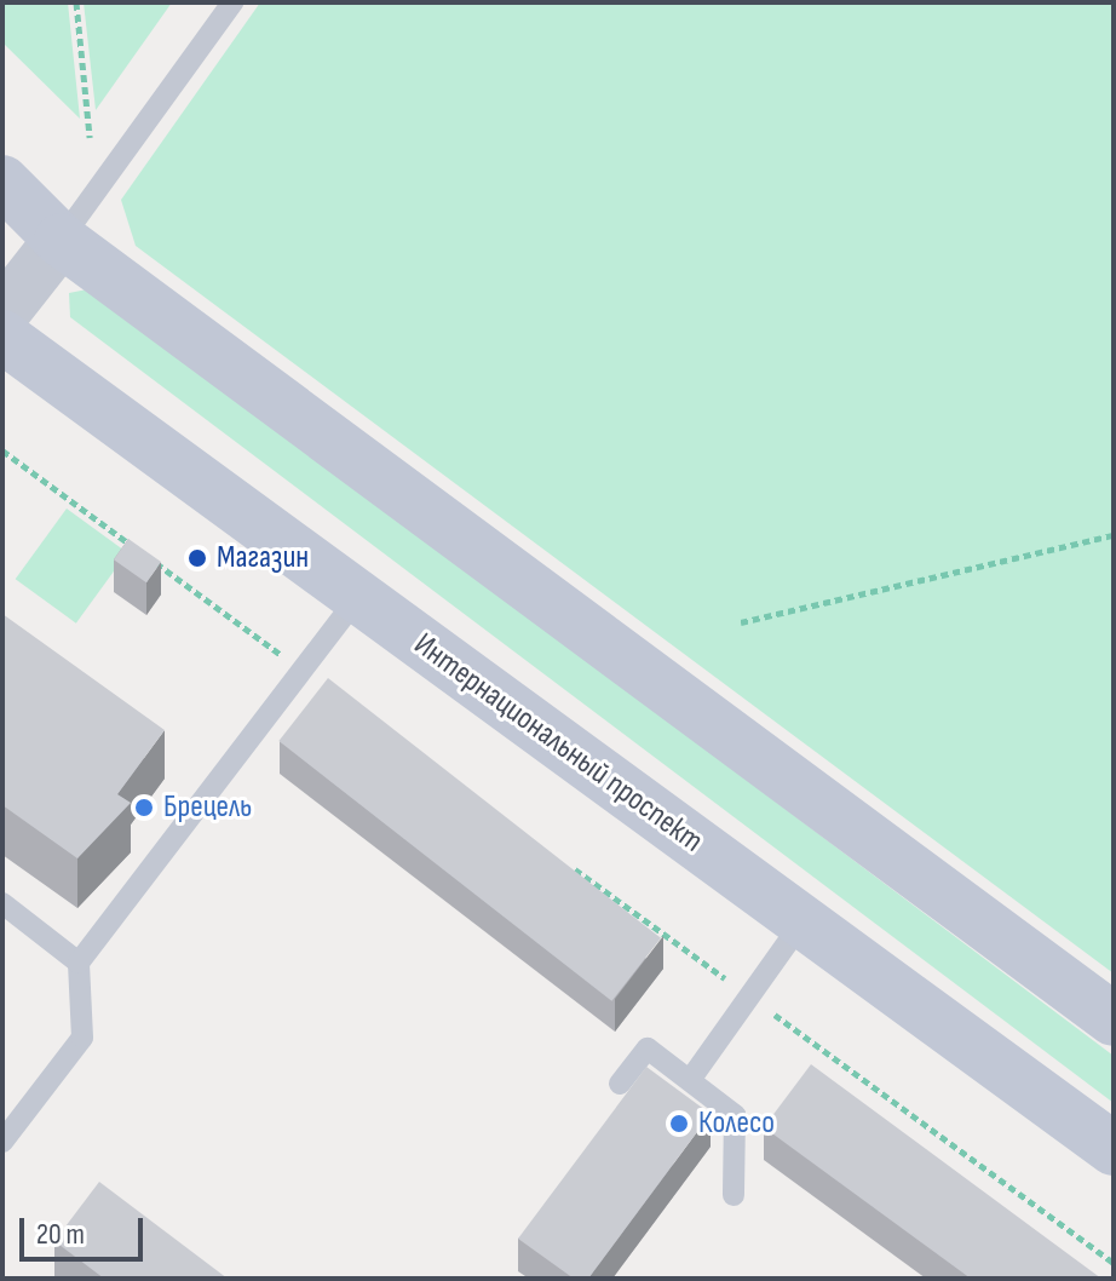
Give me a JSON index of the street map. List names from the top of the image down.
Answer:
{
  "streets": {
    "main road": ["Интернациональный проспект"]
  },
  "places": ["Магазин", "Брецель", "Колесо"],
  "scale_bar": "20 m"
}
